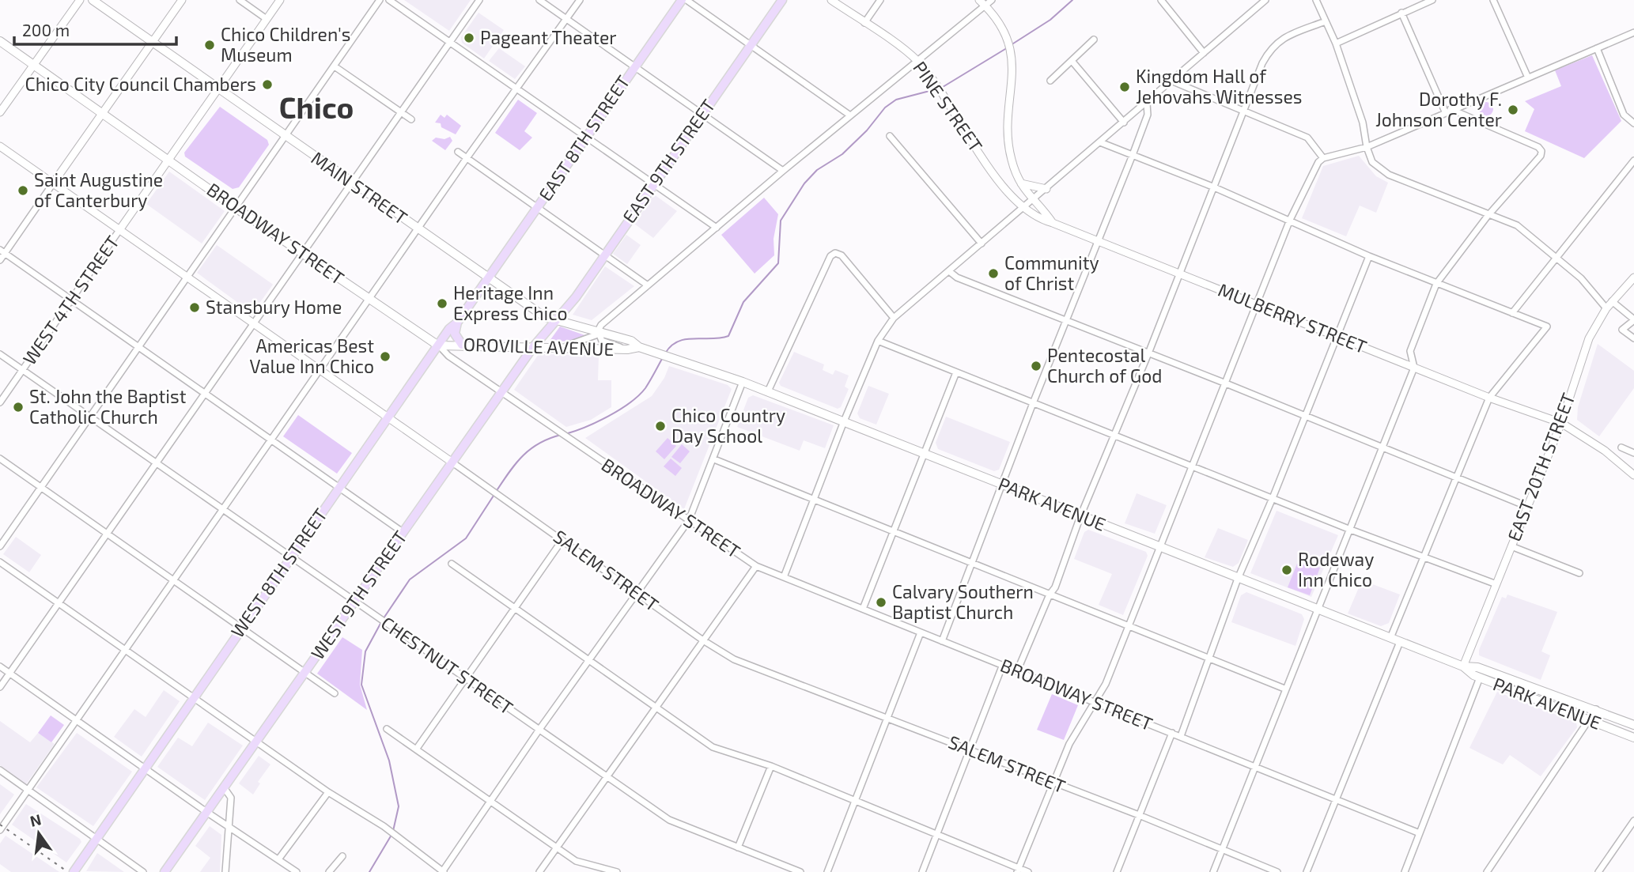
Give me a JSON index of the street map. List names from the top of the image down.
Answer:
{
  "streets": {
    "main road": [
      "EAST 8TH STREET",
      "EAST 9TH STREET",
      "MAIN STREET",
      "BROADWAY STREET",
      "OROVILLE AVENUE",
      "PARK AVENUE",
      "WEST 8TH STREET",
      "WEST 9TH STREET"
    ],
    "street": [
      "PINE STREET",
      "WEST 4TH STREET",
      "MULBERRY STREET",
      "EAST 20TH STREET",
      "SALEM STREET",
      "CHESTNUT STREET"
    ]
  },
  "crossings": [
    ["PINE STREET", "MULBERRY STREET"],
    ["EAST 8TH STREET", "MAIN STREET"],
    ["EAST 8TH STREET", "WEST 8TH STREET"],
    ["EAST 9TH STREET", "MAIN STREET"],
    ["EAST 9TH STREET", "WEST 9TH STREET"],
    ["MAIN STREET", "WEST 4TH STREET"],
    ["MAIN STREET", "OROVILLE AVENUE"],
    ["MAIN STREET", "PARK AVENUE"],
    ["MAIN STREET", "WEST 8TH STREET"],
    ["MAIN STREET", "WEST 9TH STREET"],
    ["BROADWAY STREET", "WEST 4TH STREET"],
    ["BROADWAY STREET", "OROVILLE AVENUE"],
    ["BROADWAY STREET", "WEST 8TH STREET"],
    ["BROADWAY STREET", "WEST 9TH STREET"],
    ["WEST 4TH STREET", "SALEM STREET"],
    ["WEST 4TH STREET", "CHESTNUT STREET"],
    ["MULBERRY STREET", "EAST 20TH STREET"],
    ["OROVILLE AVENUE", "PARK AVENUE"],
    ["OROVILLE AVENUE", "WEST 8TH STREET"],
    ["OROVILLE AVENUE", "WEST 9TH STREET"],
    ["EAST 20TH STREET", "PARK AVENUE"],
    ["SALEM STREET", "WEST 8TH STREET"],
    ["SALEM STREET", "WEST 9TH STREET"],
    ["WEST 8TH STREET", "CHESTNUT STREET"],
    ["WEST 9TH STREET", "CHESTNUT STREET"]
  ],
  "districts": ["Chico"],
  "places": [
    "Pageant Theater",
    "Chico Children's Museum",
    "Chico City Council Chambers",
    "Kingdom Hall of Jehovahs Witnesses",
    "Dorothy F. Johnson Center",
    "Saint Augustine of Canterbury",
    "Community of Christ",
    "Heritage Inn Express Chico",
    "Stansbury Home",
    "Americas Best Value Inn Chico",
    "Pentecostal Church of God",
    "St. John the Baptist Catholic Church",
    "Chico Country Day School",
    "Rodeway Inn Chico",
    "Calvary Southern Baptist Church"
  ],
  "scale_bar": "200 m",
  "north": "top"
}
